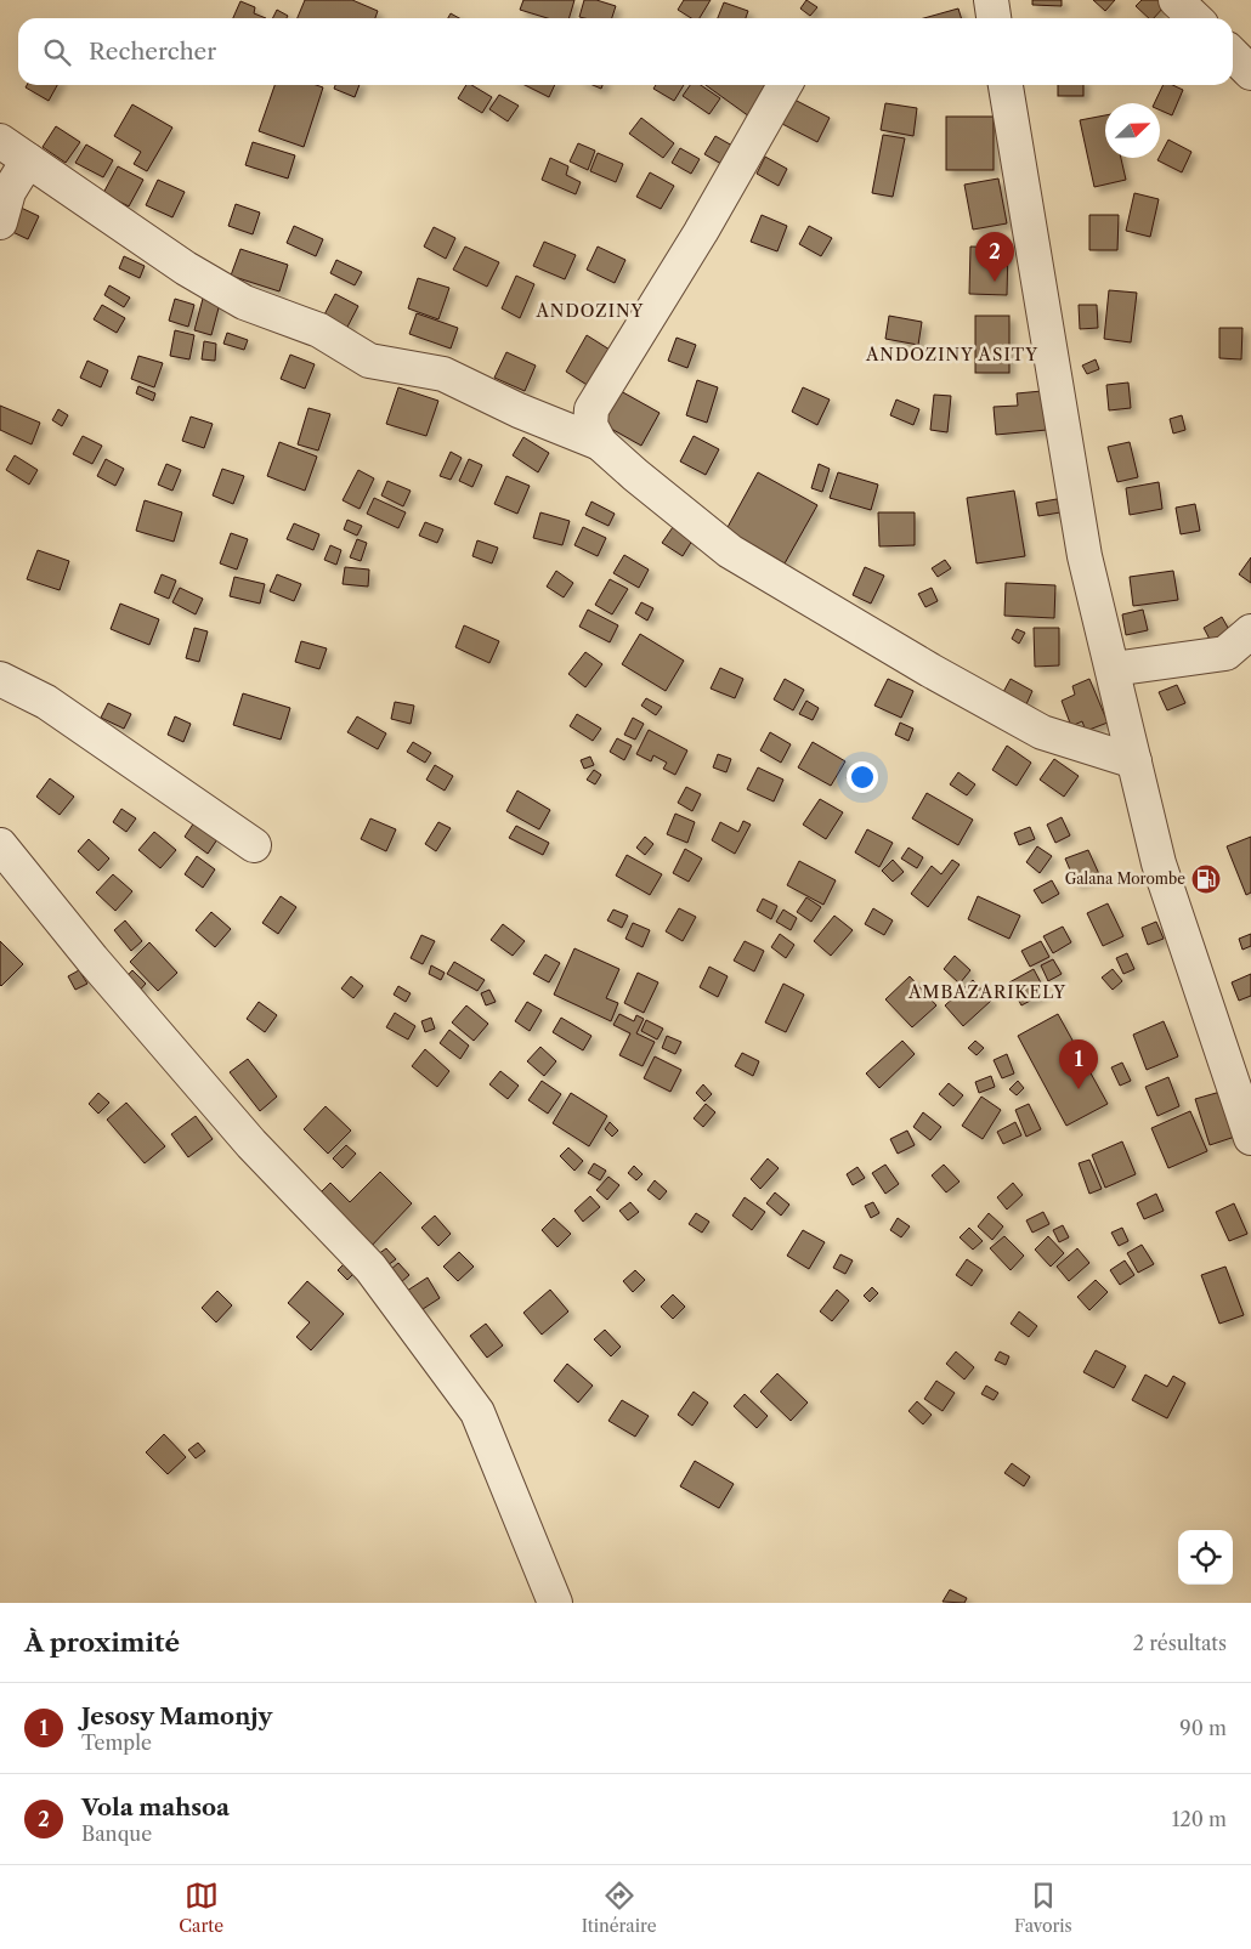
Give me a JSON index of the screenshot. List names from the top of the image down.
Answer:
{
  "districts": ["ANDOZINY", "ANDOZINY ASITY", "AMBAZARIKELY"],
  "places": {
    "fuel station": ["Galana Morombe"]
  },
  "north": "top right",
  "page": {
    "search": "Rechercher",
    "pins": ["2", "1"],
    "heading": ["À proximité", "2 résultats"],
    "list": [
      {
        "mark": "1",
        "name": "Jesosy Mamonjy",
        "note": "Temple",
        "value": "90 m"
      },
      {
        "mark": "2",
        "name": "Vola mahsoa",
        "note": "Banque",
        "value": "120 m"
      }
    ],
    "nav": ["Carte", "Itinéraire", "Favoris"]
  }
}
